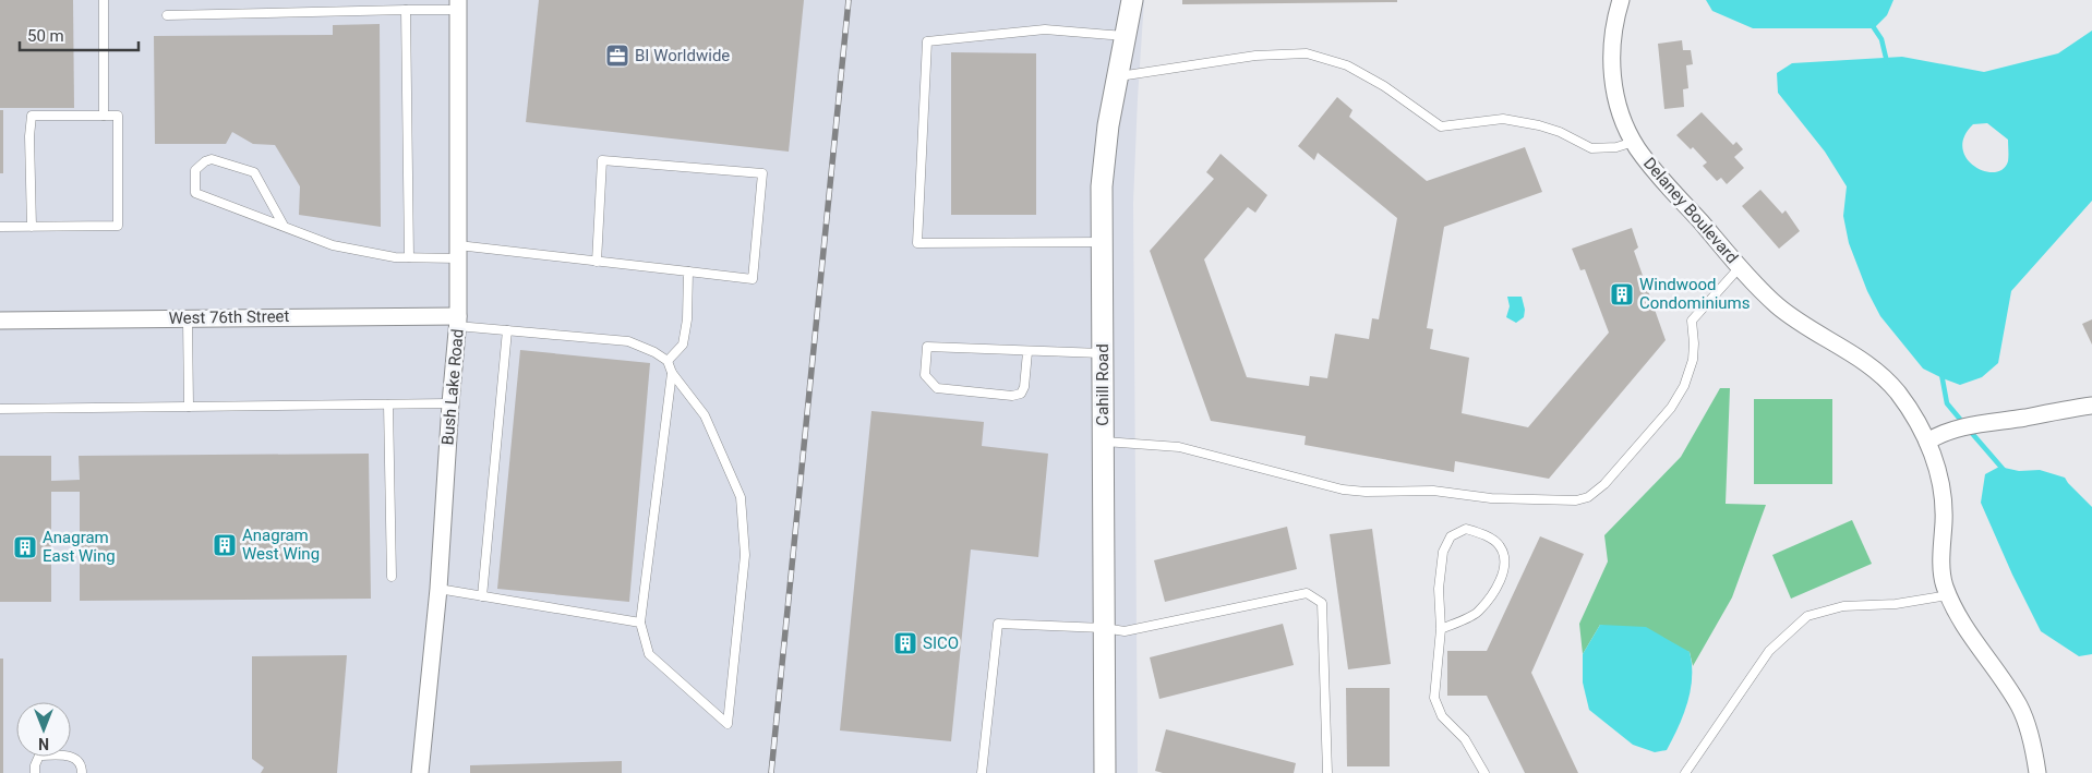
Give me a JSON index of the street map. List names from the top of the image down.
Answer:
{
  "streets": {
    "street": [
      "Delaney Boulevard",
      "West 76th Street",
      "Cahill Road",
      "Bush Lake Road"
    ]
  },
  "crossings": [
    ["West 76th Street", "Bush Lake Road"]
  ],
  "places": {
    "office": ["BI Worldwide"],
    "building": [
      "Windwood Condominiums",
      "Anagram West Wing",
      "Anagram East Wing",
      "SICO"
    ]
  },
  "scale_bar": "50 m",
  "north": "bottom"
}
